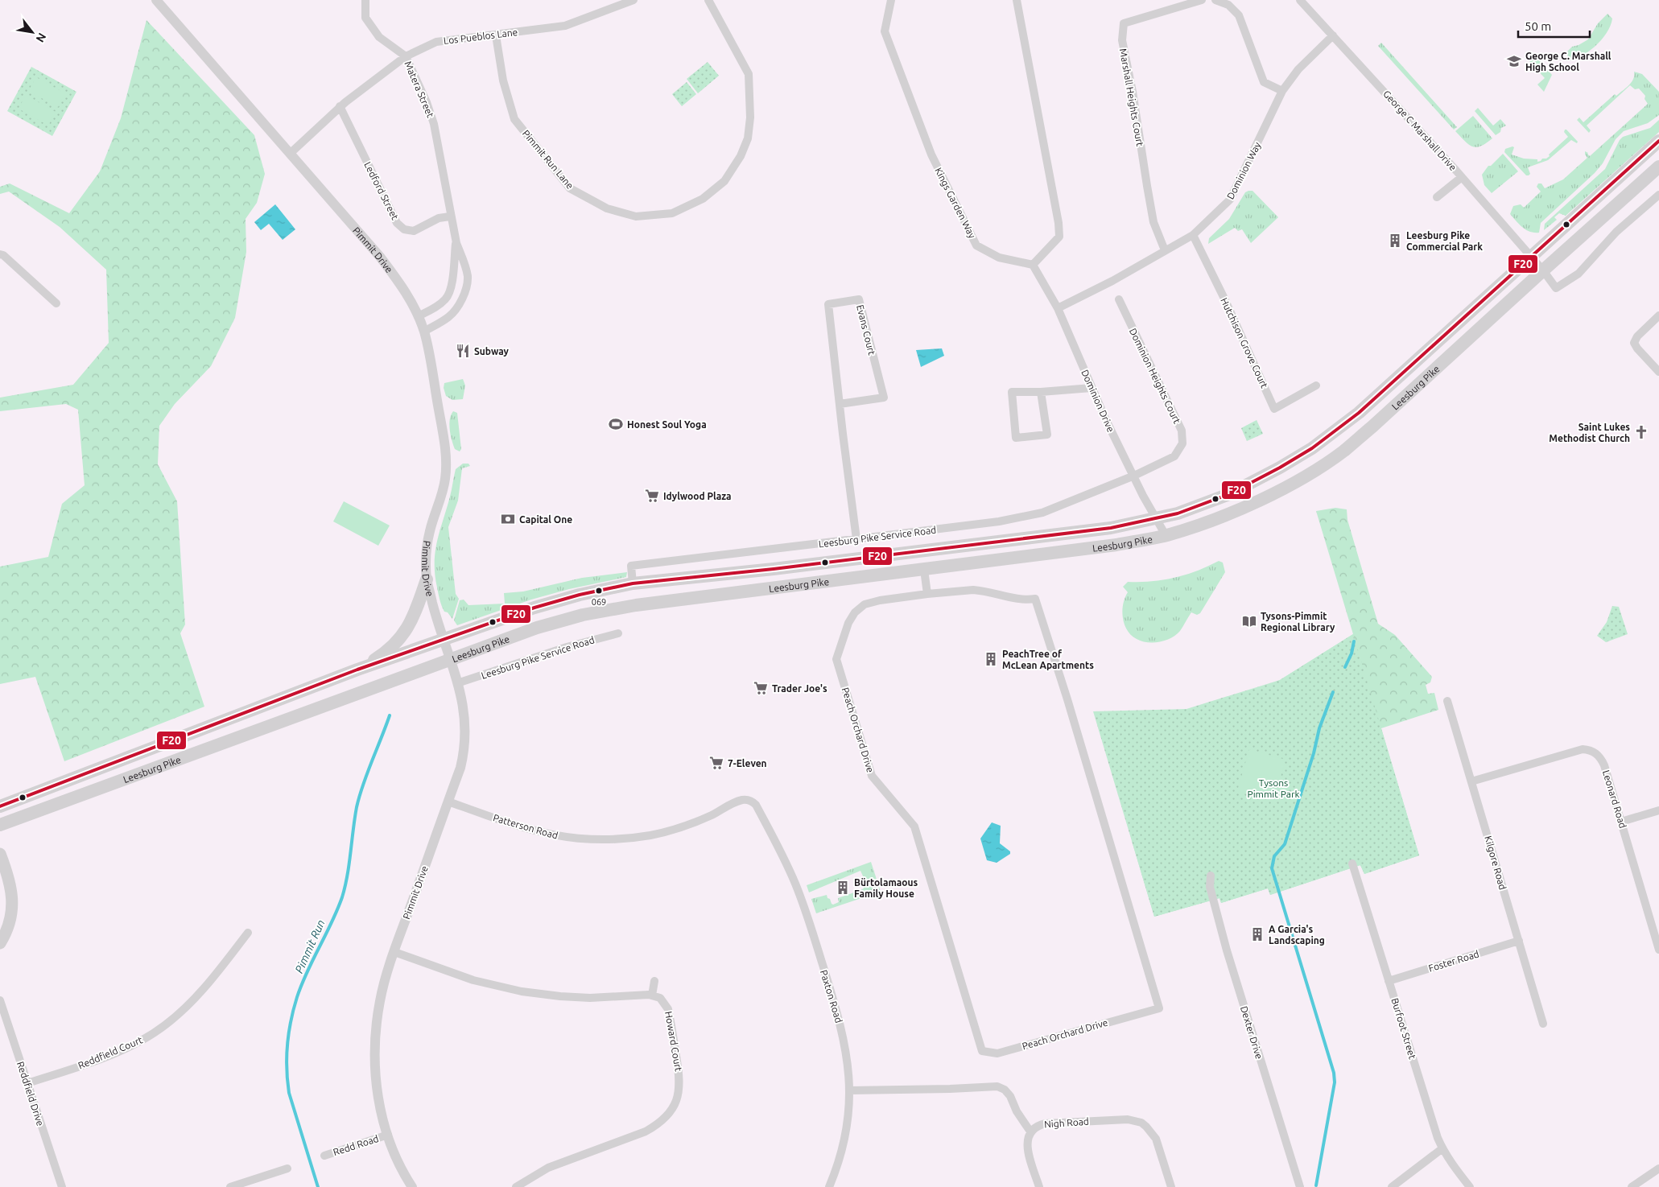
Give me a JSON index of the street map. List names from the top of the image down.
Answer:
{
  "streets": {
    "main road": ["Leesburg Pike"],
    "street": [
      "Los Pueblos Lane",
      "Matera Street",
      "Marshall Heights Court",
      "George C Marshall Drive",
      "Pimmit Run Lane",
      "Dominion Way",
      "Ledford Street",
      "Kings Garden Way",
      "Pimmit Drive",
      "Evans Court",
      "Hutchison Grove Court",
      "Dominion Heights Court",
      "Dominion Drive",
      "Leesburg Pike Service Road",
      "Peach Orchard Drive",
      "Leonard Road",
      "Patterson Road",
      "Kilgore Road",
      "Foster Road",
      "Paxton Road",
      "Burfoot Street",
      "Dexter Drive",
      "Howard Court",
      "Reddfield Court",
      "Reddfield Drive",
      "Nigh Road",
      "Redd Road"
    ]
  },
  "crossings": [
    ["Los Pueblos Lane", "Matera Street"],
    ["Los Pueblos Lane", "Pimmit Run Lane"],
    ["Los Pueblos Lane", "Ledford Street"],
    ["Los Pueblos Lane", "Pimmit Drive"],
    ["Matera Street", "Ledford Street"],
    ["Matera Street", "Pimmit Drive"],
    ["Marshall Heights Court", "Dominion Way"],
    ["George C Marshall Drive", "Dominion Way"],
    ["George C Marshall Drive", "Leesburg Pike"],
    ["Dominion Way", "Hutchison Grove Court"],
    ["Dominion Way", "Dominion Drive"],
    ["Kings Garden Way", "Dominion Drive"],
    ["Pimmit Drive", "Leesburg Pike"],
    ["Pimmit Drive", "Leesburg Pike Service Road"],
    ["Pimmit Drive", "Patterson Road"],
    ["Pimmit Drive", "Redd Road"],
    ["Evans Court", "Leesburg Pike Service Road"],
    ["Dominion Heights Court", "Dominion Drive"],
    ["Dominion Heights Court", "Leesburg Pike Service Road"],
    ["Leesburg Pike", "Dominion Drive"],
    ["Leesburg Pike", "Leesburg Pike Service Road"],
    ["Dominion Drive", "Leesburg Pike Service Road"],
    ["Leonard Road", "Kilgore Road"],
    ["Patterson Road", "Paxton Road"],
    ["Kilgore Road", "Foster Road"],
    ["Foster Road", "Burfoot Street"],
    ["Paxton Road", "Nigh Road"],
    ["Reddfield Court", "Reddfield Drive"]
  ],
  "water": ["Pimmit Run"],
  "parks": ["Tysons Pimmit Park"],
  "places": {
    "school or university": ["George C. Marshall High School"],
    "building": [
      "Leesburg Pike Commercial Park",
      "PeachTree of McLean Apartments",
      "Bürtolamaous Family House",
      "A Garcia's Landscaping"
    ],
    "restaurant": ["Subway"],
    "sports": ["Honest Soul Yoga"],
    "church": ["Saint Lukes Methodist Church"],
    "supermarket": ["Idylwood Plaza", "Trader Joe's", "7-Eleven"],
    "bank": ["Capital One"],
    "other": ["069"],
    "library": ["Tysons-Pimmit Regional Library"]
  },
  "lines": ["transit line F20"],
  "scale_bar": "50 m",
  "north": "bottom right"
}
